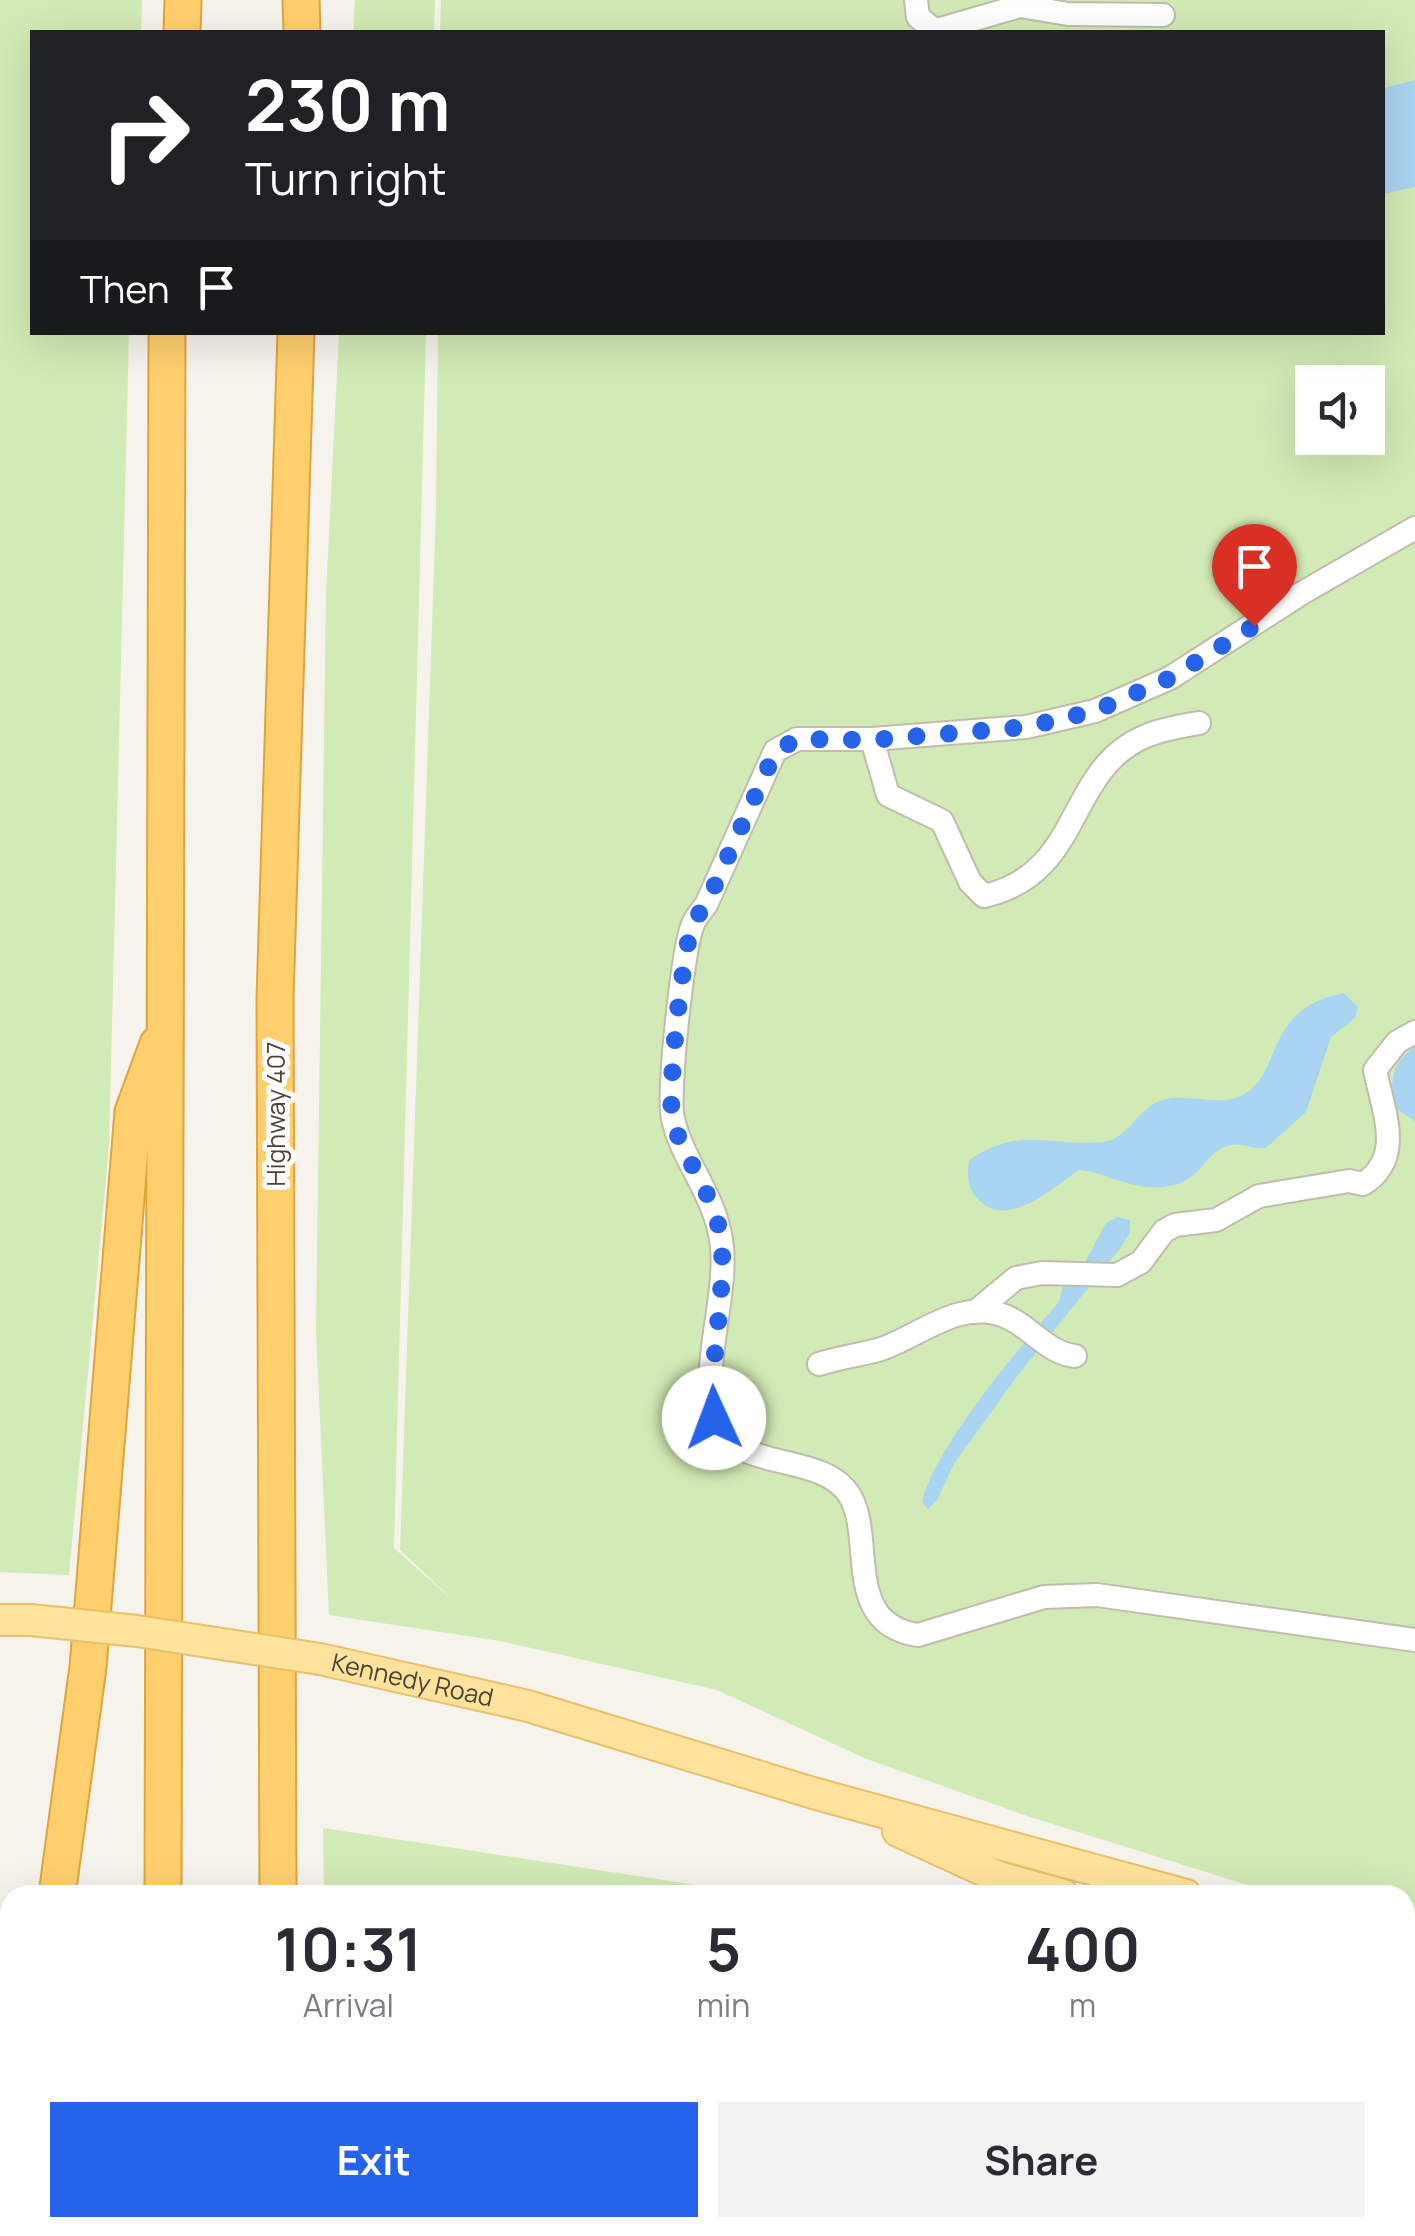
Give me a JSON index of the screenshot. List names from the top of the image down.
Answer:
{
  "streets": {
    "highway": ["Highway 407"],
    "main road": ["Kennedy Road"]
  },
  "page": {
    "turn": ["230 m", "Turn right"],
    "then": "Then",
    "eta": [
      "10:31",
      "Arrival",
      "5",
      "min",
      "400",
      "m"
    ],
    "buttons": ["Exit", "Share"]
  }
}
